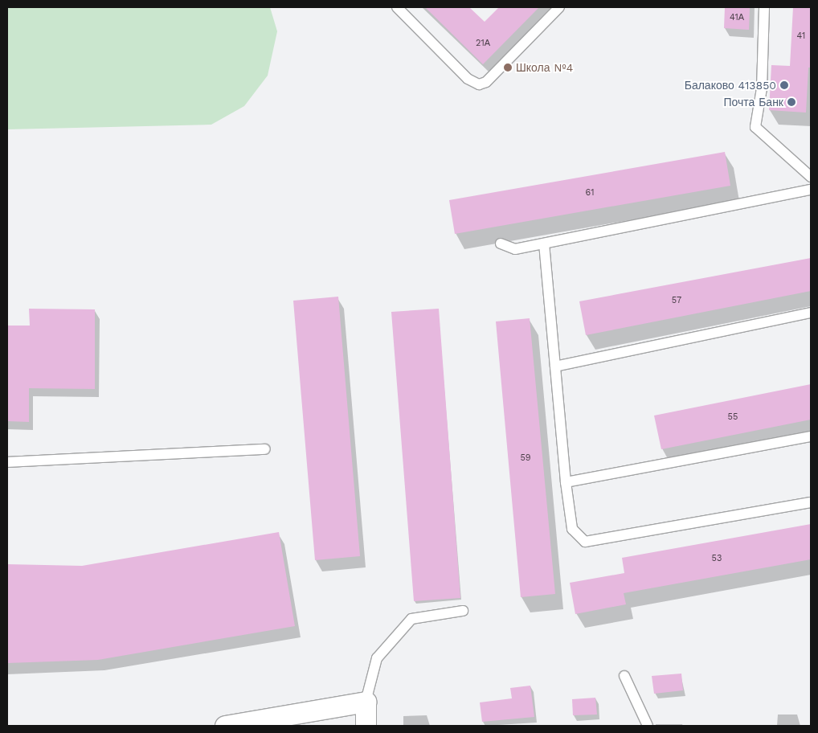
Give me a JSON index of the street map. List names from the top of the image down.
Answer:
{
  "places": ["Школа №4", "Балаково 413850", "Почта Банк"],
  "house_numbers": [
    "41А",
    "41",
    "21А",
    "61",
    "57",
    "55",
    "59",
    "53"
  ]
}
